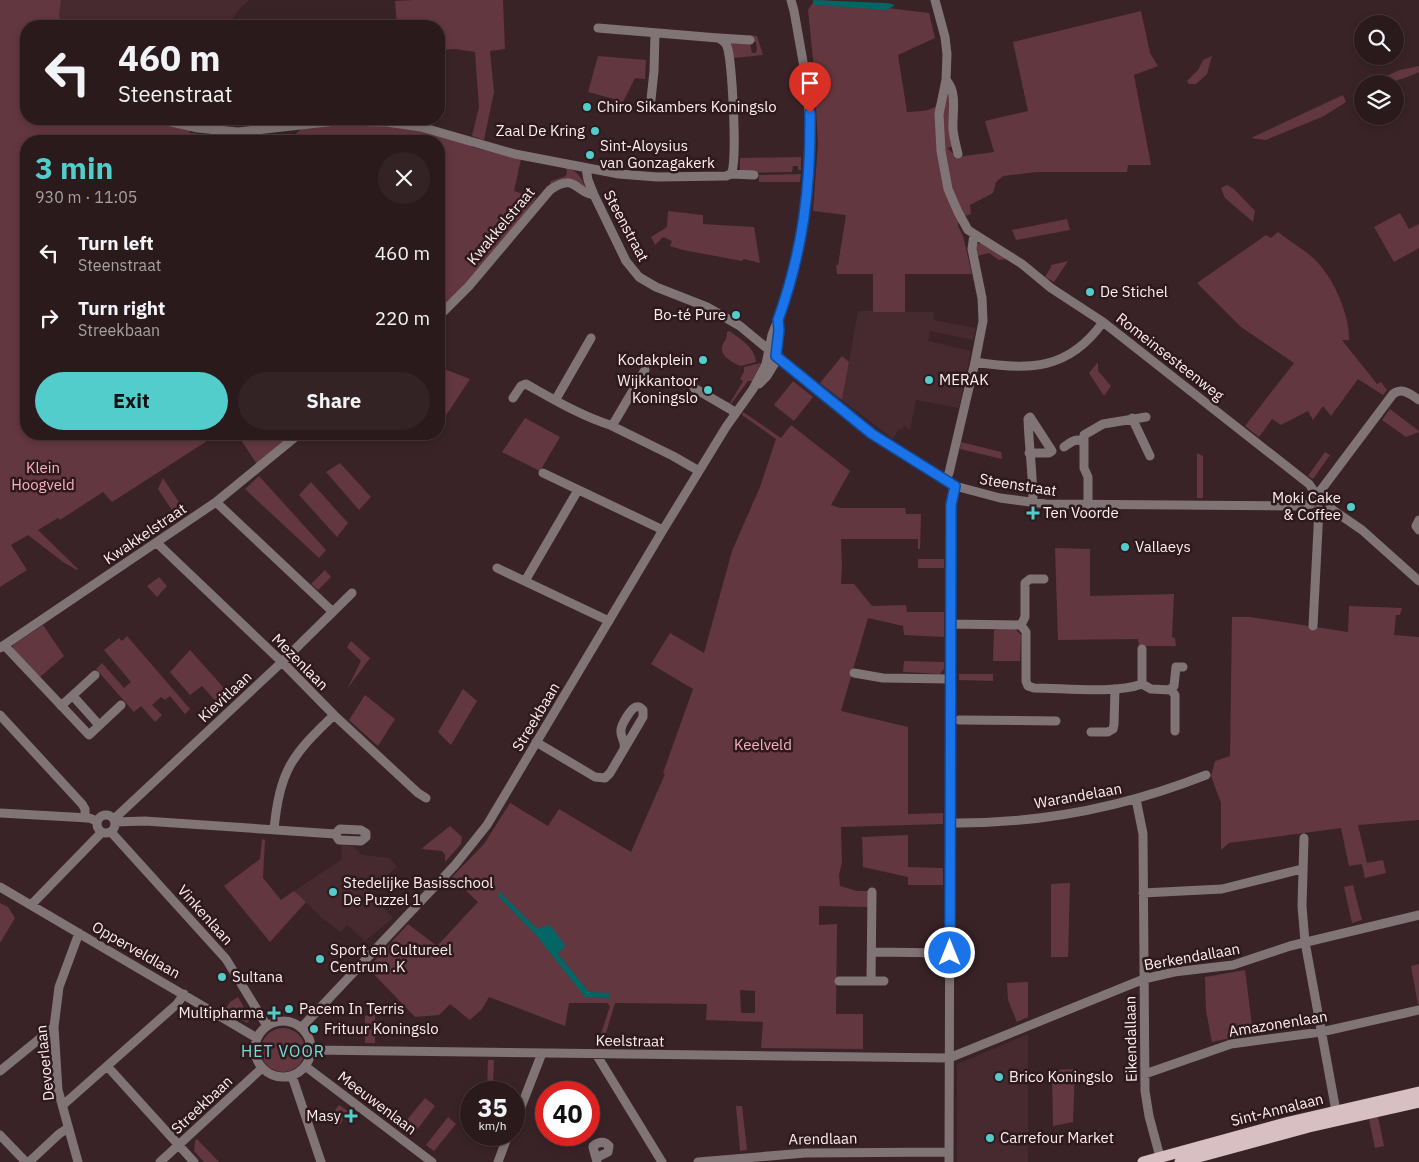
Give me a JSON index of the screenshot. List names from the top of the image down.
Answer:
{
  "streets": {
    "main road": ["Sint-Annalaan"],
    "street": [
      "Kwakkelstraat",
      "Steenstraat",
      "Romeinsesteenweg",
      "Mezenlaan",
      "Kievitlaan",
      "Streekbaan",
      "Warandelaan",
      "Vinkenlaan",
      "Opperveldlaan",
      "Berkendallaan",
      "Amazonenlaan",
      "Eikendallaan",
      "Keelstraat",
      "Devoerlaan",
      "Meeuwenlaan",
      "Arendlaan"
    ]
  },
  "crossings": [
    ["Kwakkelstraat", "Steenstraat"],
    ["Kwakkelstraat", "Mezenlaan"],
    ["Steenstraat", "Streekbaan"],
    ["Mezenlaan", "Kievitlaan"],
    ["Kievitlaan", "Vinkenlaan"],
    ["Streekbaan", "Vinkenlaan"],
    ["Streekbaan", "Opperveldlaan"],
    ["Streekbaan", "Keelstraat"],
    ["Streekbaan", "Meeuwenlaan"],
    ["Warandelaan", "Eikendallaan"],
    ["Vinkenlaan", "Opperveldlaan"],
    ["Vinkenlaan", "Keelstraat"],
    ["Vinkenlaan", "Meeuwenlaan"],
    ["Opperveldlaan", "Keelstraat"],
    ["Opperveldlaan", "Devoerlaan"],
    ["Opperveldlaan", "Meeuwenlaan"],
    ["Berkendallaan", "Eikendallaan"],
    ["Berkendallaan", "Keelstraat"],
    ["Amazonenlaan", "Eikendallaan"],
    ["Eikendallaan", "Sint-Annalaan"],
    ["Keelstraat", "Meeuwenlaan"]
  ],
  "districts": ["HET VOOR"],
  "parks": ["Klein Hoogveld", "Keelveld"],
  "places": {
    "other": [
      "Chiro Sikambers Koningslo",
      "Zaal De Kring",
      "Sint-Aloysius van Gonzagakerk",
      "De Stichel",
      "Bo-té Pure",
      "Kodakplein",
      "MERAK",
      "Wijkkantoor Koningslo",
      "Moki Cake & Coffee",
      "Vallaeys",
      "Stedelijke Basisschool De Puzzel 1",
      "Sport en Cultureel Centrum .K",
      "Sultana",
      "Pacem In Terris",
      "Frituur Koningslo",
      "Brico Koningslo",
      "Carrefour Market"
    ],
    "health": ["Ten Voorde", "Multipharma", "Masy"]
  },
  "page": {
    "turn": ["460 m", "Steenstraat"],
    "heading": ["3 min", "930 m · 11:05"],
    "list": [
      {
        "name": "Turn left",
        "note": "Steenstraat",
        "value": "460 m"
      },
      {
        "name": "Turn right",
        "note": "Streekbaan",
        "value": "220 m"
      }
    ],
    "buttons": ["Exit", "Share"],
    "speed": "35 km/h",
    "limit": "40"
  }
}
